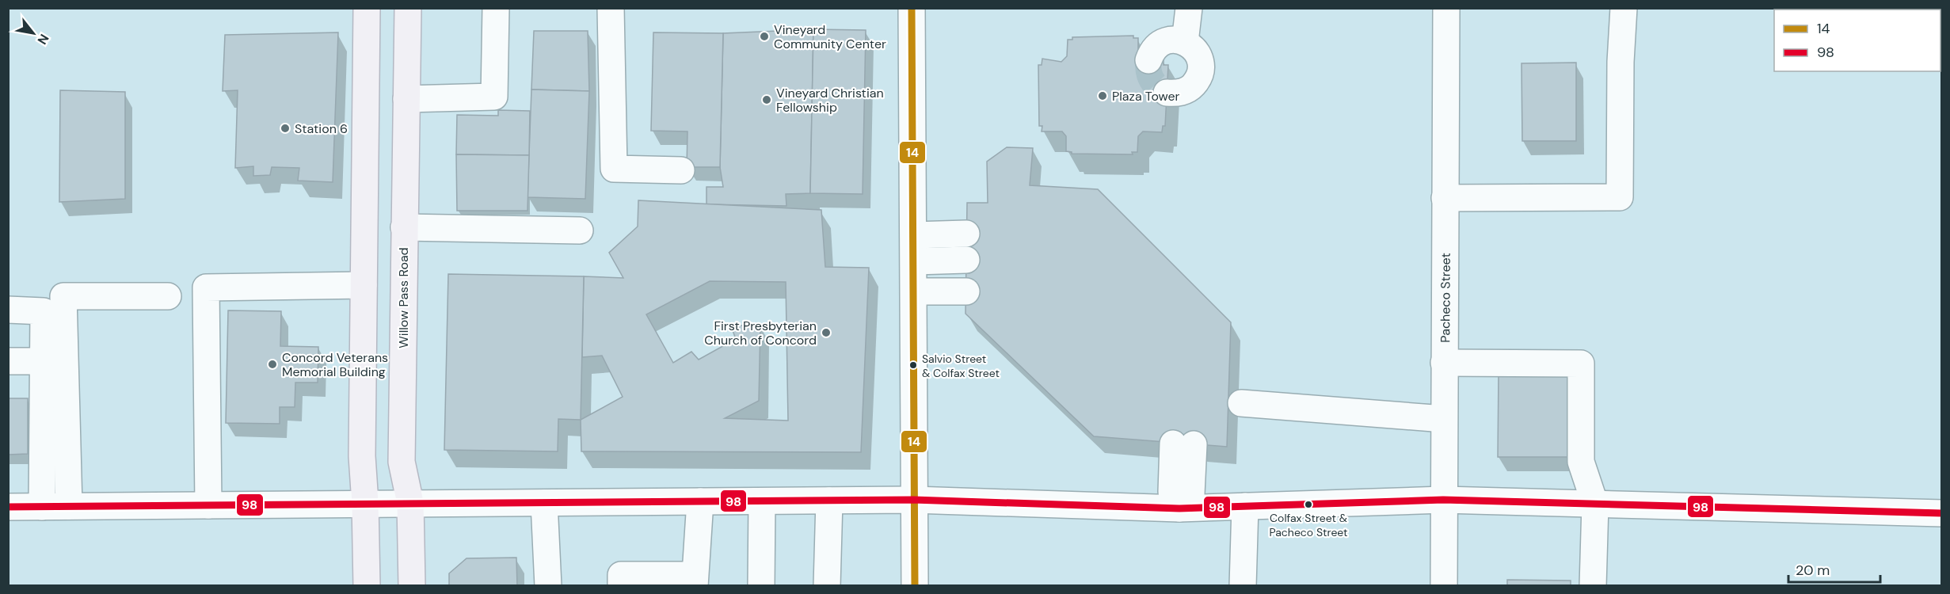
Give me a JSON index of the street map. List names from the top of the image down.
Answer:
{
  "streets": {
    "main road": ["Willow Pass Road"],
    "street": ["Pacheco Street"]
  },
  "places": [
    "Vineyard Community Center",
    "Plaza Tower",
    "Vineyard Christian Fellowship",
    "Station 6",
    "First Presbyterian Church of Concord",
    "Concord Veterans Memorial Building",
    "Salvio Street & Colfax Street",
    "Colfax Street & Pacheco Street"
  ],
  "lines": ["transit line 14", "transit line 98"],
  "legend": ["14", "98"],
  "scale_bar": "20 m",
  "north": "bottom right"
}
